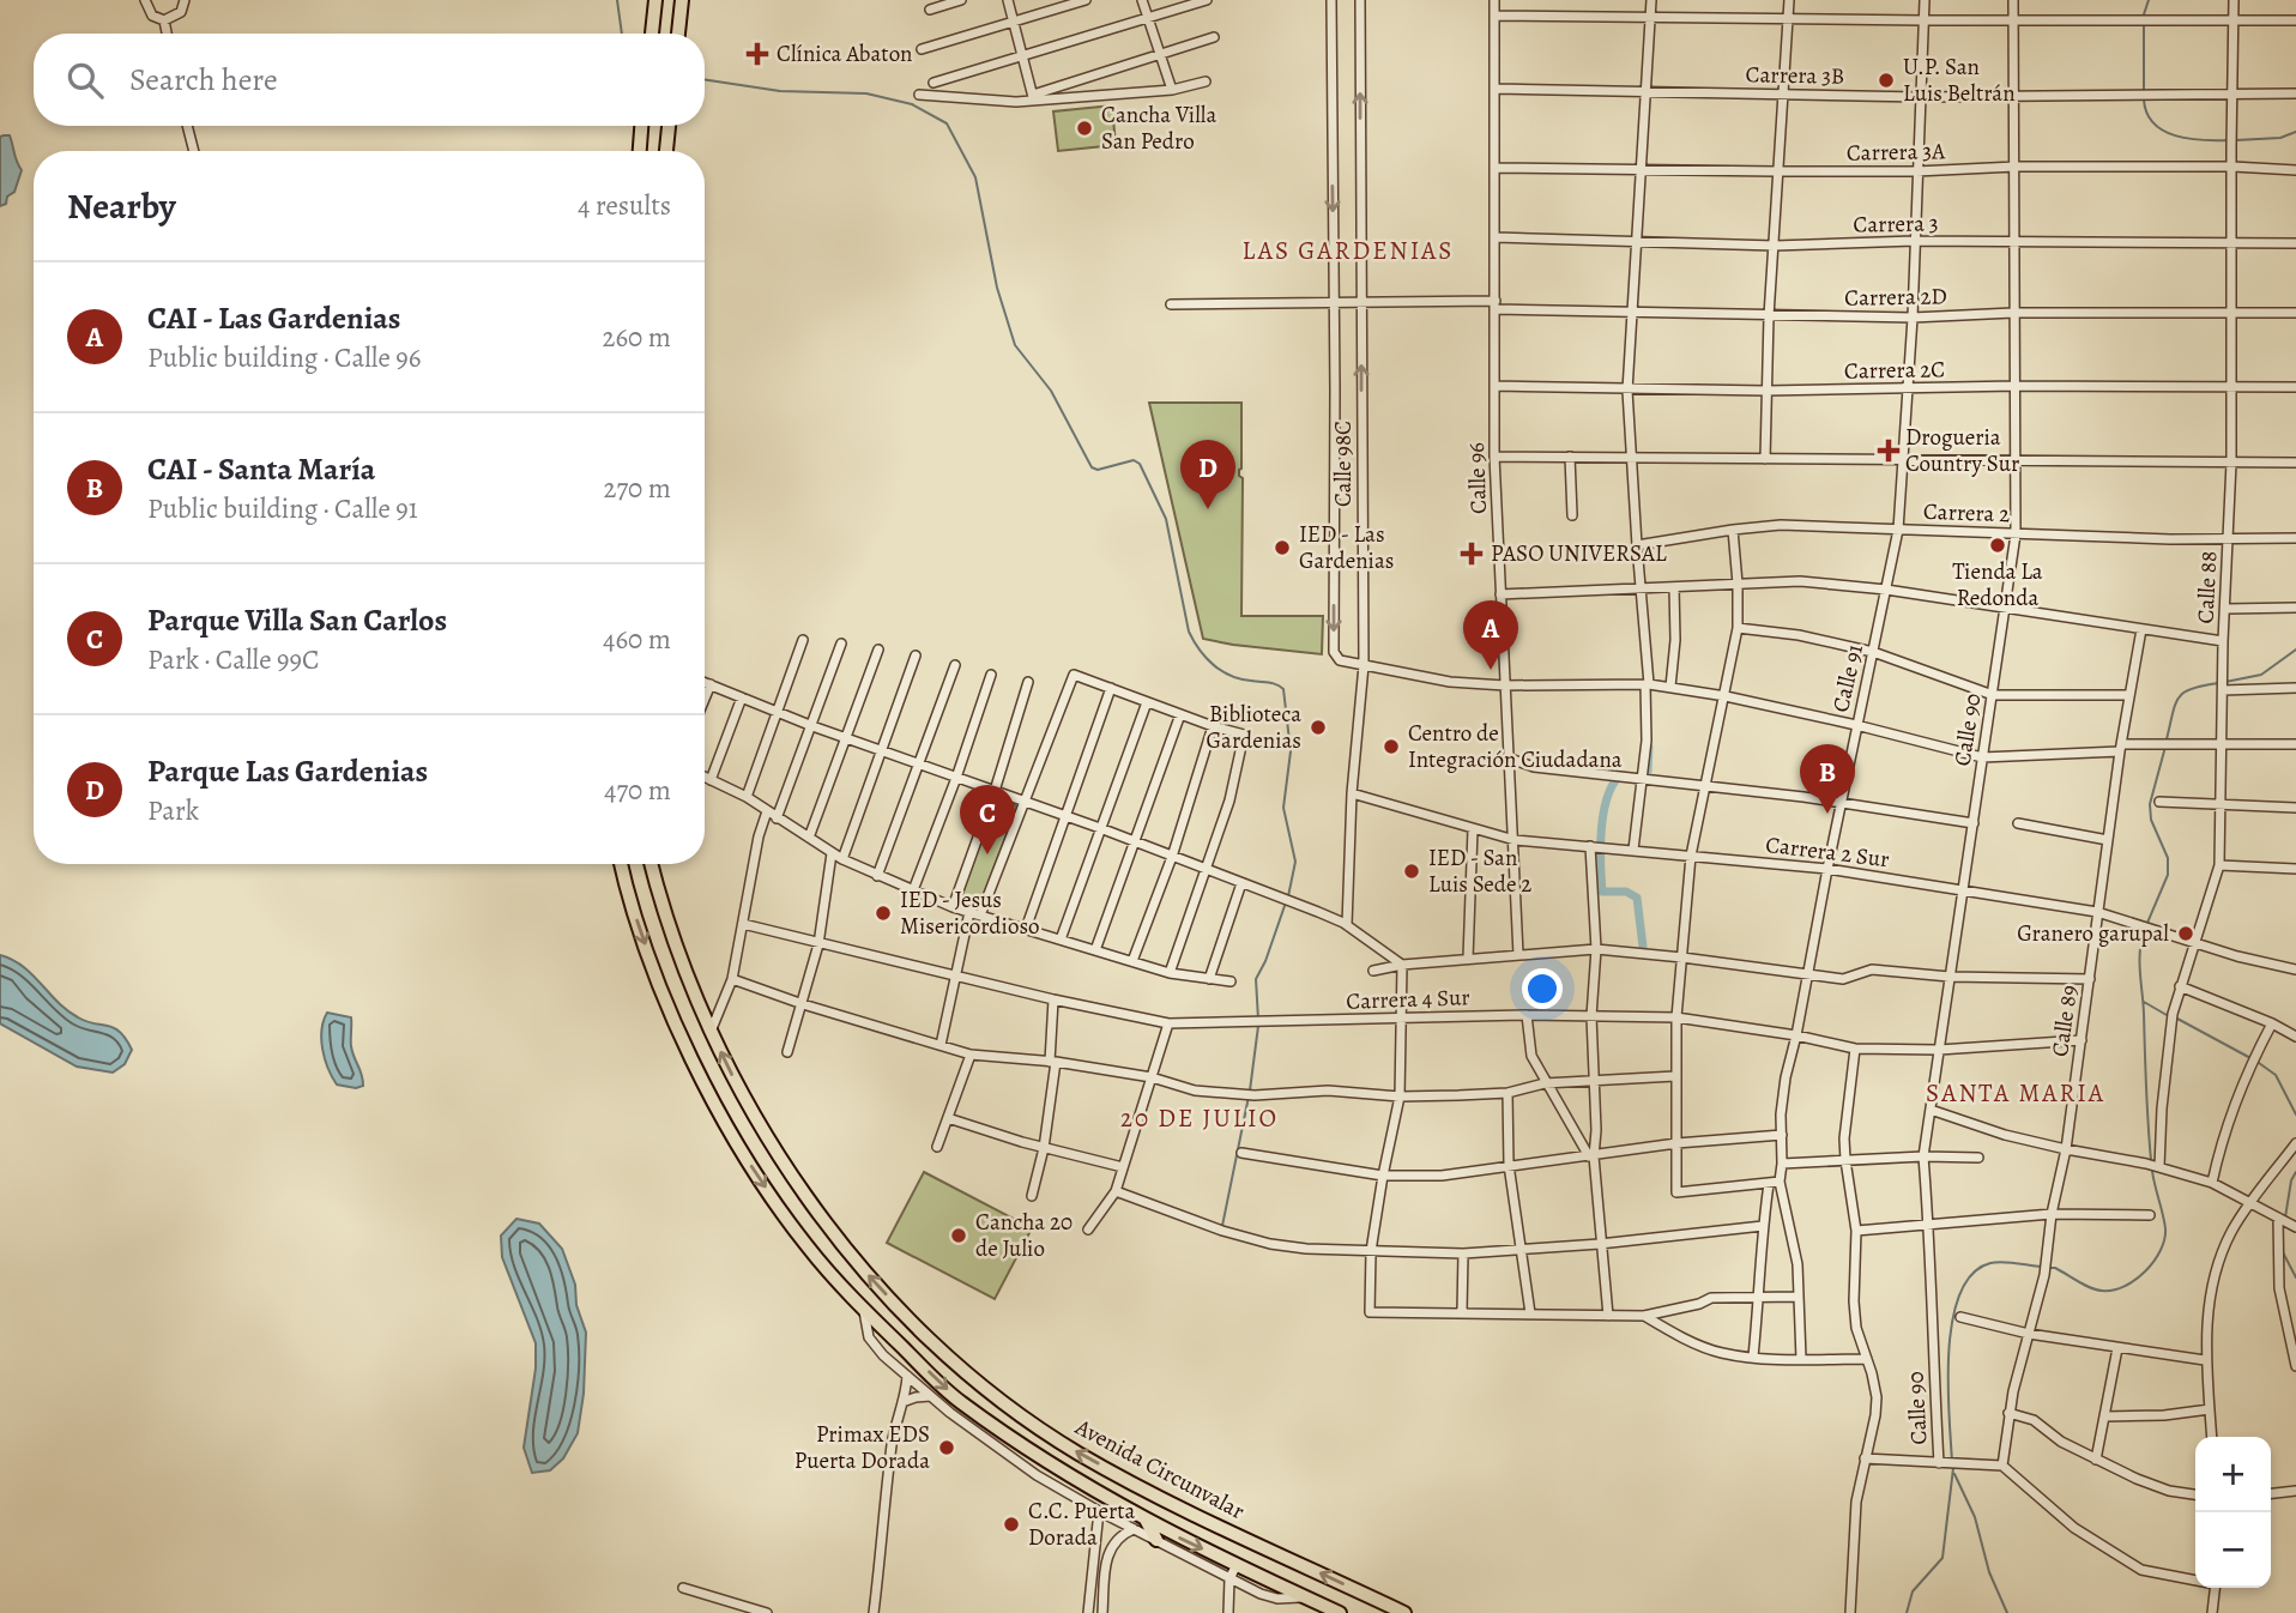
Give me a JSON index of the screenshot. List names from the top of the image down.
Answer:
{
  "streets": {
    "highway": ["Avenida Circunvalar"],
    "street": [
      "Carrera 3B",
      "Carrera 3A",
      "Carrera 3",
      "Carrera 2D",
      "Carrera 2C",
      "Calle 98C",
      "Calle 96",
      "Carrera 2",
      "Calle 88",
      "Calle 91",
      "Calle 90",
      "Carrera 2 Sur",
      "Carrera 4 Sur",
      "Calle 89"
    ]
  },
  "crossings": [
    ["Carrera 3B", "Calle 96"],
    ["Carrera 3B", "Calle 88"],
    ["Carrera 3B", "Calle 91"],
    ["Carrera 3B", "Calle 90"],
    ["Carrera 3A", "Calle 96"],
    ["Carrera 3A", "Calle 88"],
    ["Carrera 3A", "Calle 91"],
    ["Carrera 3A", "Calle 90"],
    ["Carrera 3", "Calle 96"],
    ["Carrera 3", "Calle 88"],
    ["Carrera 3", "Calle 91"],
    ["Carrera 3", "Calle 90"],
    ["Carrera 2D", "Calle 98C"],
    ["Carrera 2D", "Calle 96"],
    ["Carrera 2D", "Calle 88"],
    ["Carrera 2D", "Calle 91"],
    ["Carrera 2D", "Calle 90"],
    ["Carrera 2C", "Calle 96"],
    ["Carrera 2C", "Calle 88"],
    ["Carrera 2C", "Calle 91"],
    ["Carrera 2C", "Calle 90"],
    ["Calle 98C", "Carrera 2 Sur"],
    ["Calle 96", "Carrera 2 Sur"],
    ["Carrera 2", "Calle 88"],
    ["Carrera 2", "Calle 91"],
    ["Carrera 2", "Calle 90"],
    ["Calle 88", "Carrera 2 Sur"],
    ["Calle 91", "Carrera 2 Sur"],
    ["Calle 91", "Carrera 4 Sur"],
    ["Calle 90", "Carrera 2 Sur"],
    ["Calle 90", "Carrera 4 Sur"],
    ["Carrera 2 Sur", "Calle 89"],
    ["Carrera 4 Sur", "Calle 89"]
  ],
  "districts": ["LAS GARDENIAS", "SANTA MARIA", "20 DE JULIO"],
  "places": {
    "health": ["Clínica Abaton", "Drogueria Country Sur", "PASO UNIVERSAL"],
    "other": [
      "U.P. San Luis Beltrán",
      "Cancha Villa San Pedro",
      "Tienda La Redonda",
      "IED - Las Gardenias",
      "Biblioteca Gardenias",
      "Centro de Integración Ciudadana",
      "IED - San Luis Sede 2",
      "IED - Jesus Misericordioso",
      "Granero garupal",
      "Cancha 20 de Julio",
      "Primax EDS Puerta Dorada",
      "C.C. Puerta Dorada"
    ]
  },
  "page": {
    "search": "Search here",
    "heading": ["Nearby", "4 results"],
    "list": [
      {
        "mark": "A",
        "name": "CAI - Las Gardenias",
        "note": "Public building · Calle 96",
        "value": "260 m"
      },
      {
        "mark": "B",
        "name": "CAI - Santa María",
        "note": "Public building · Calle 91",
        "value": "270 m"
      },
      {
        "mark": "C",
        "name": "Parque Villa San Carlos",
        "note": "Park · Calle 99C",
        "value": "460 m"
      },
      {
        "mark": "D",
        "name": "Parque Las Gardenias",
        "note": "Park",
        "value": "470 m"
      }
    ],
    "pins": [
      "D",
      "A",
      "B",
      "C"
    ],
    "map_buttons": ["+", "−"]
  }
}
